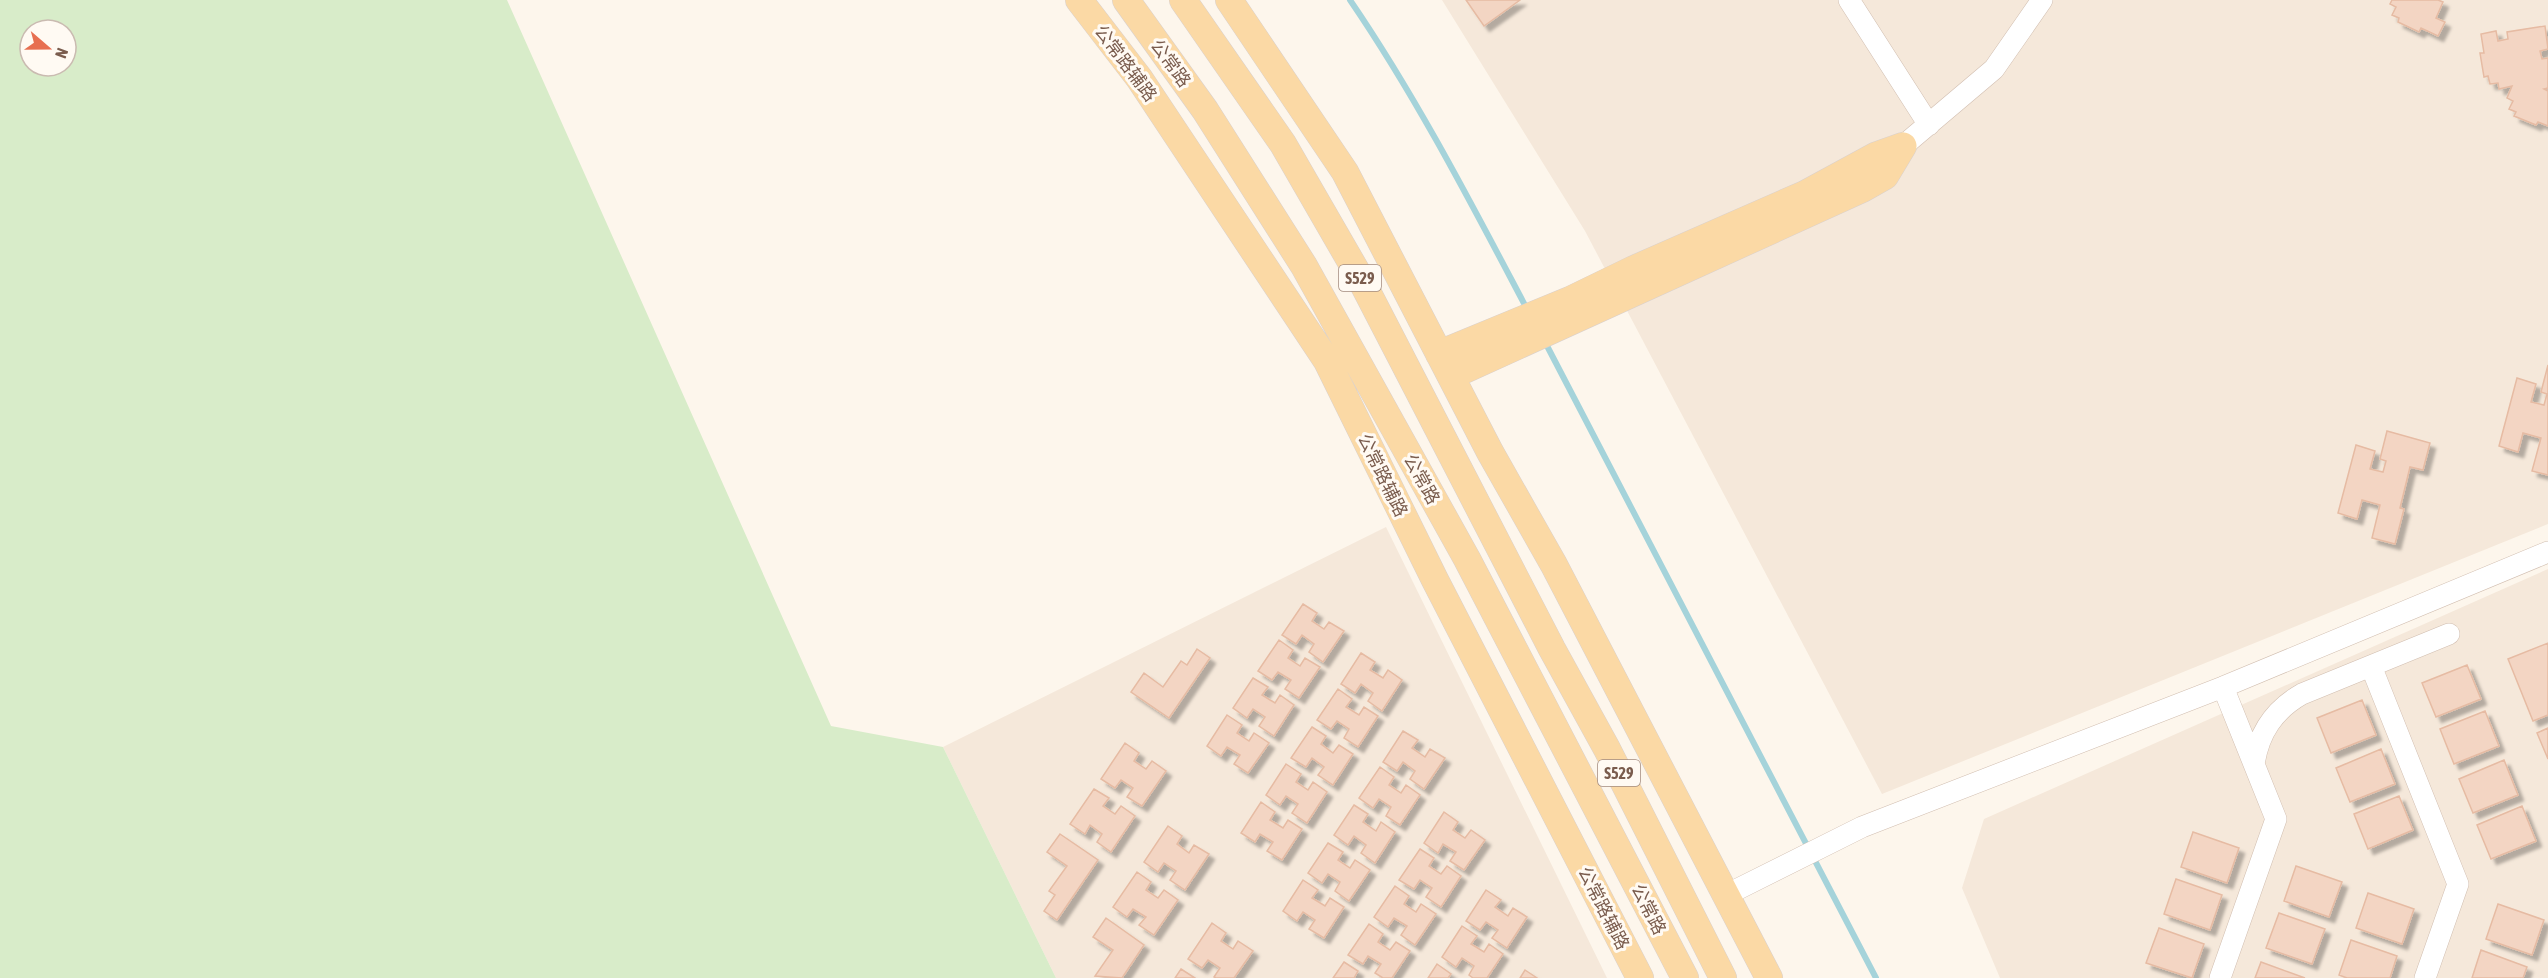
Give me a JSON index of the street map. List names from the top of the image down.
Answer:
{
  "streets": {
    "main road": ["公常路辅路", "公常路", "S529"]
  },
  "north": "right"
}
